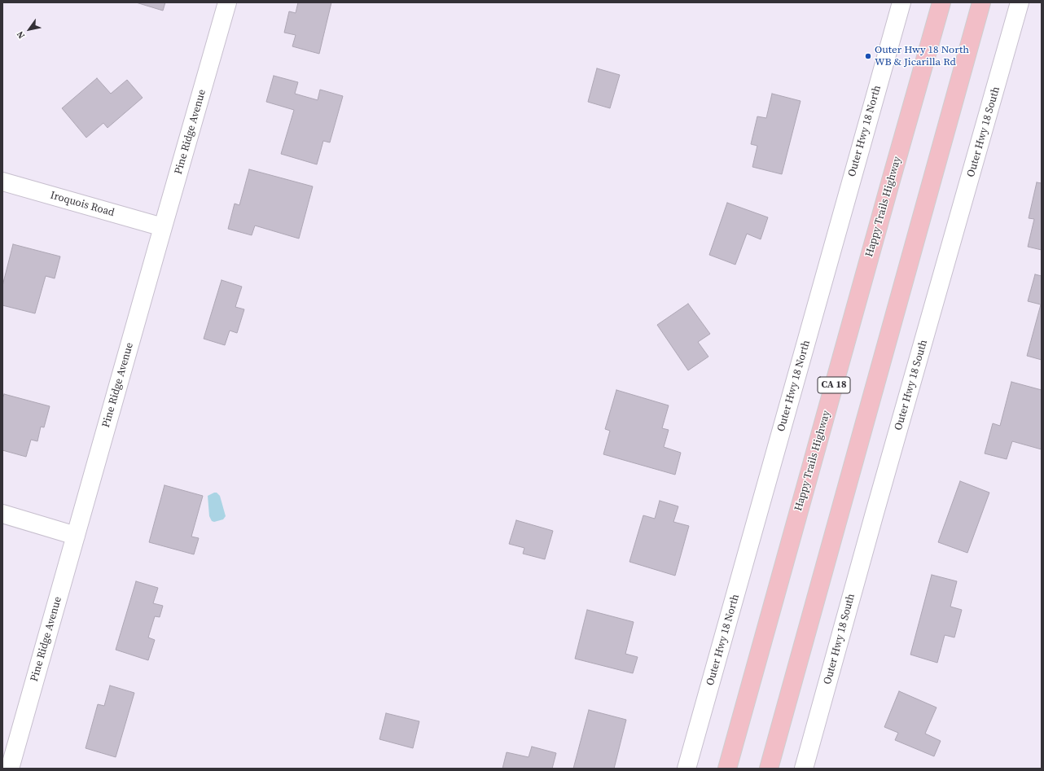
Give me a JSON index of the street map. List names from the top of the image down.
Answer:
{
  "streets": {
    "main road": ["Happy Trails Highway", "CA 18"],
    "street": [
      "Outer Hwy 18 North",
      "Pine Ridge Avenue",
      "Outer Hwy 18 South",
      "Iroquois Road"
    ]
  },
  "crossings": [
    ["Pine Ridge Avenue", "Iroquois Road"]
  ],
  "places": ["Outer Hwy 18 North WB & Jicarilla Rd"],
  "north": "bottom left"
}
